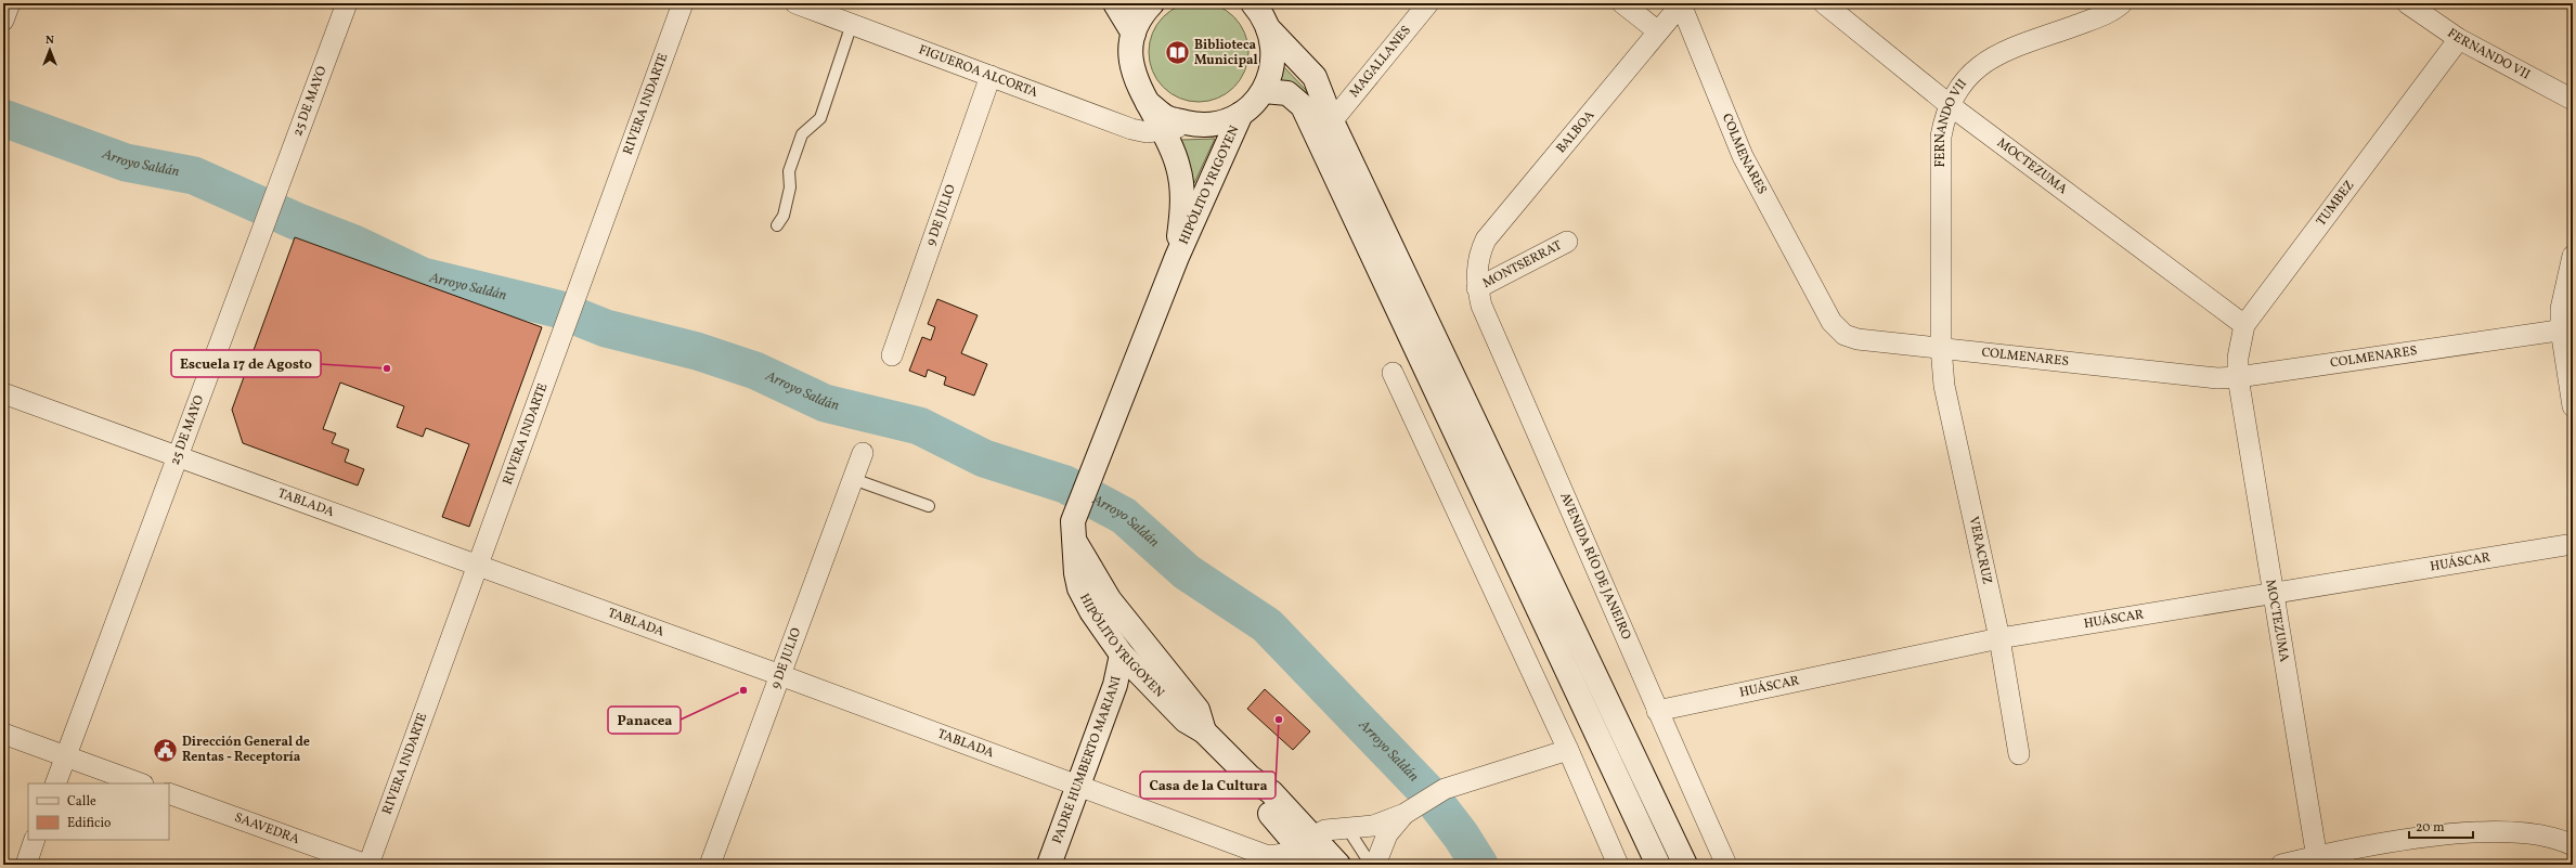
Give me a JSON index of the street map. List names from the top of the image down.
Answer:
{
  "streets": {
    "main road": ["HIPÓLITO YRIGOYEN", "PADRE HUMBERTO MARIANI"],
    "street": [
      "FERNANDO VII",
      "MAGALLANES",
      "FIGUEROA ALCORTA",
      "25 DE MAYO",
      "RIVERA INDARTE",
      "BALBOA",
      "COLMENARES",
      "MOCTEZUMA",
      "TUMBEZ",
      "9 DE JULIO",
      "MONTSERRAT",
      "TABLADA",
      "VERACRUZ",
      "HUÁSCAR",
      "AVENIDA RÍO DE JANEIRO",
      "SAAVEDRA"
    ]
  },
  "crossings": [
    ["FERNANDO VII", "COLMENARES"],
    ["FERNANDO VII", "MOCTEZUMA"],
    ["FERNANDO VII", "TUMBEZ"],
    ["FERNANDO VII", "VERACRUZ"],
    ["FIGUEROA ALCORTA", "HIPÓLITO YRIGOYEN"],
    ["FIGUEROA ALCORTA", "9 DE JULIO"],
    ["25 DE MAYO", "TABLADA"],
    ["RIVERA INDARTE", "TABLADA"],
    ["RIVERA INDARTE", "SAAVEDRA"],
    ["BALBOA", "COLMENARES"],
    ["BALBOA", "AVENIDA RÍO DE JANEIRO"],
    ["COLMENARES", "MOCTEZUMA"],
    ["COLMENARES", "TUMBEZ"],
    ["COLMENARES", "VERACRUZ"],
    ["MOCTEZUMA", "TUMBEZ"],
    ["MOCTEZUMA", "HUÁSCAR"],
    ["HIPÓLITO YRIGOYEN", "TABLADA"],
    ["HIPÓLITO YRIGOYEN", "PADRE HUMBERTO MARIANI"],
    ["9 DE JULIO", "TABLADA"],
    ["MONTSERRAT", "AVENIDA RÍO DE JANEIRO"],
    ["TABLADA", "PADRE HUMBERTO MARIANI"],
    ["VERACRUZ", "HUÁSCAR"],
    ["HUÁSCAR", "AVENIDA RÍO DE JANEIRO"]
  ],
  "water": ["Arroyo Saldán"],
  "places": {
    "library": ["Biblioteca Municipal"],
    "other": ["Escuela 17 de Agosto", "Panacea", "Casa de la Cultura"],
    "public building": ["Dirección General de Rentas - Receptoría"]
  },
  "legend": ["Calle", "Edificio"],
  "scale_bar": "20 m",
  "north": "top"
}
